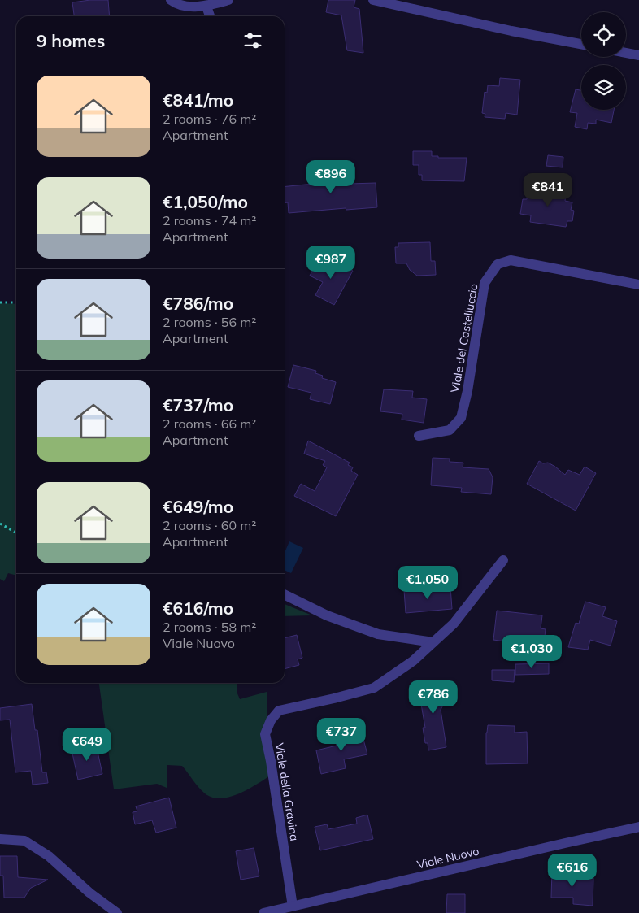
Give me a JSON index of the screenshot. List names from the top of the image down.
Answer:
{
  "streets": {
    "street": ["Viale del Castelluccio", "Viale della Gravina", "Viale Nuovo"]
  },
  "crossings": [
    ["Viale della Gravina", "Viale Nuovo"]
  ],
  "page": {
    "heading": "9 homes",
    "list": [
      {
        "name": "€841/mo",
        "note": "2 rooms · 76 m² · Apartment"
      },
      {
        "name": "€1,050/mo",
        "note": "2 rooms · 74 m² · Apartment"
      },
      {
        "name": "€786/mo",
        "note": "2 rooms · 56 m² · Apartment"
      },
      {
        "name": "€737/mo",
        "note": "2 rooms · 66 m² · Apartment"
      },
      {
        "name": "€649/mo",
        "note": "2 rooms · 60 m² · Apartment"
      },
      {
        "name": "€616/mo",
        "note": "2 rooms · 58 m² · Viale Nuovo"
      }
    ],
    "price": [
      "€896",
      "€841",
      "€987",
      "€1,050",
      "€1,030",
      "€786",
      "€737",
      "€649",
      "€616"
    ]
  }
}
